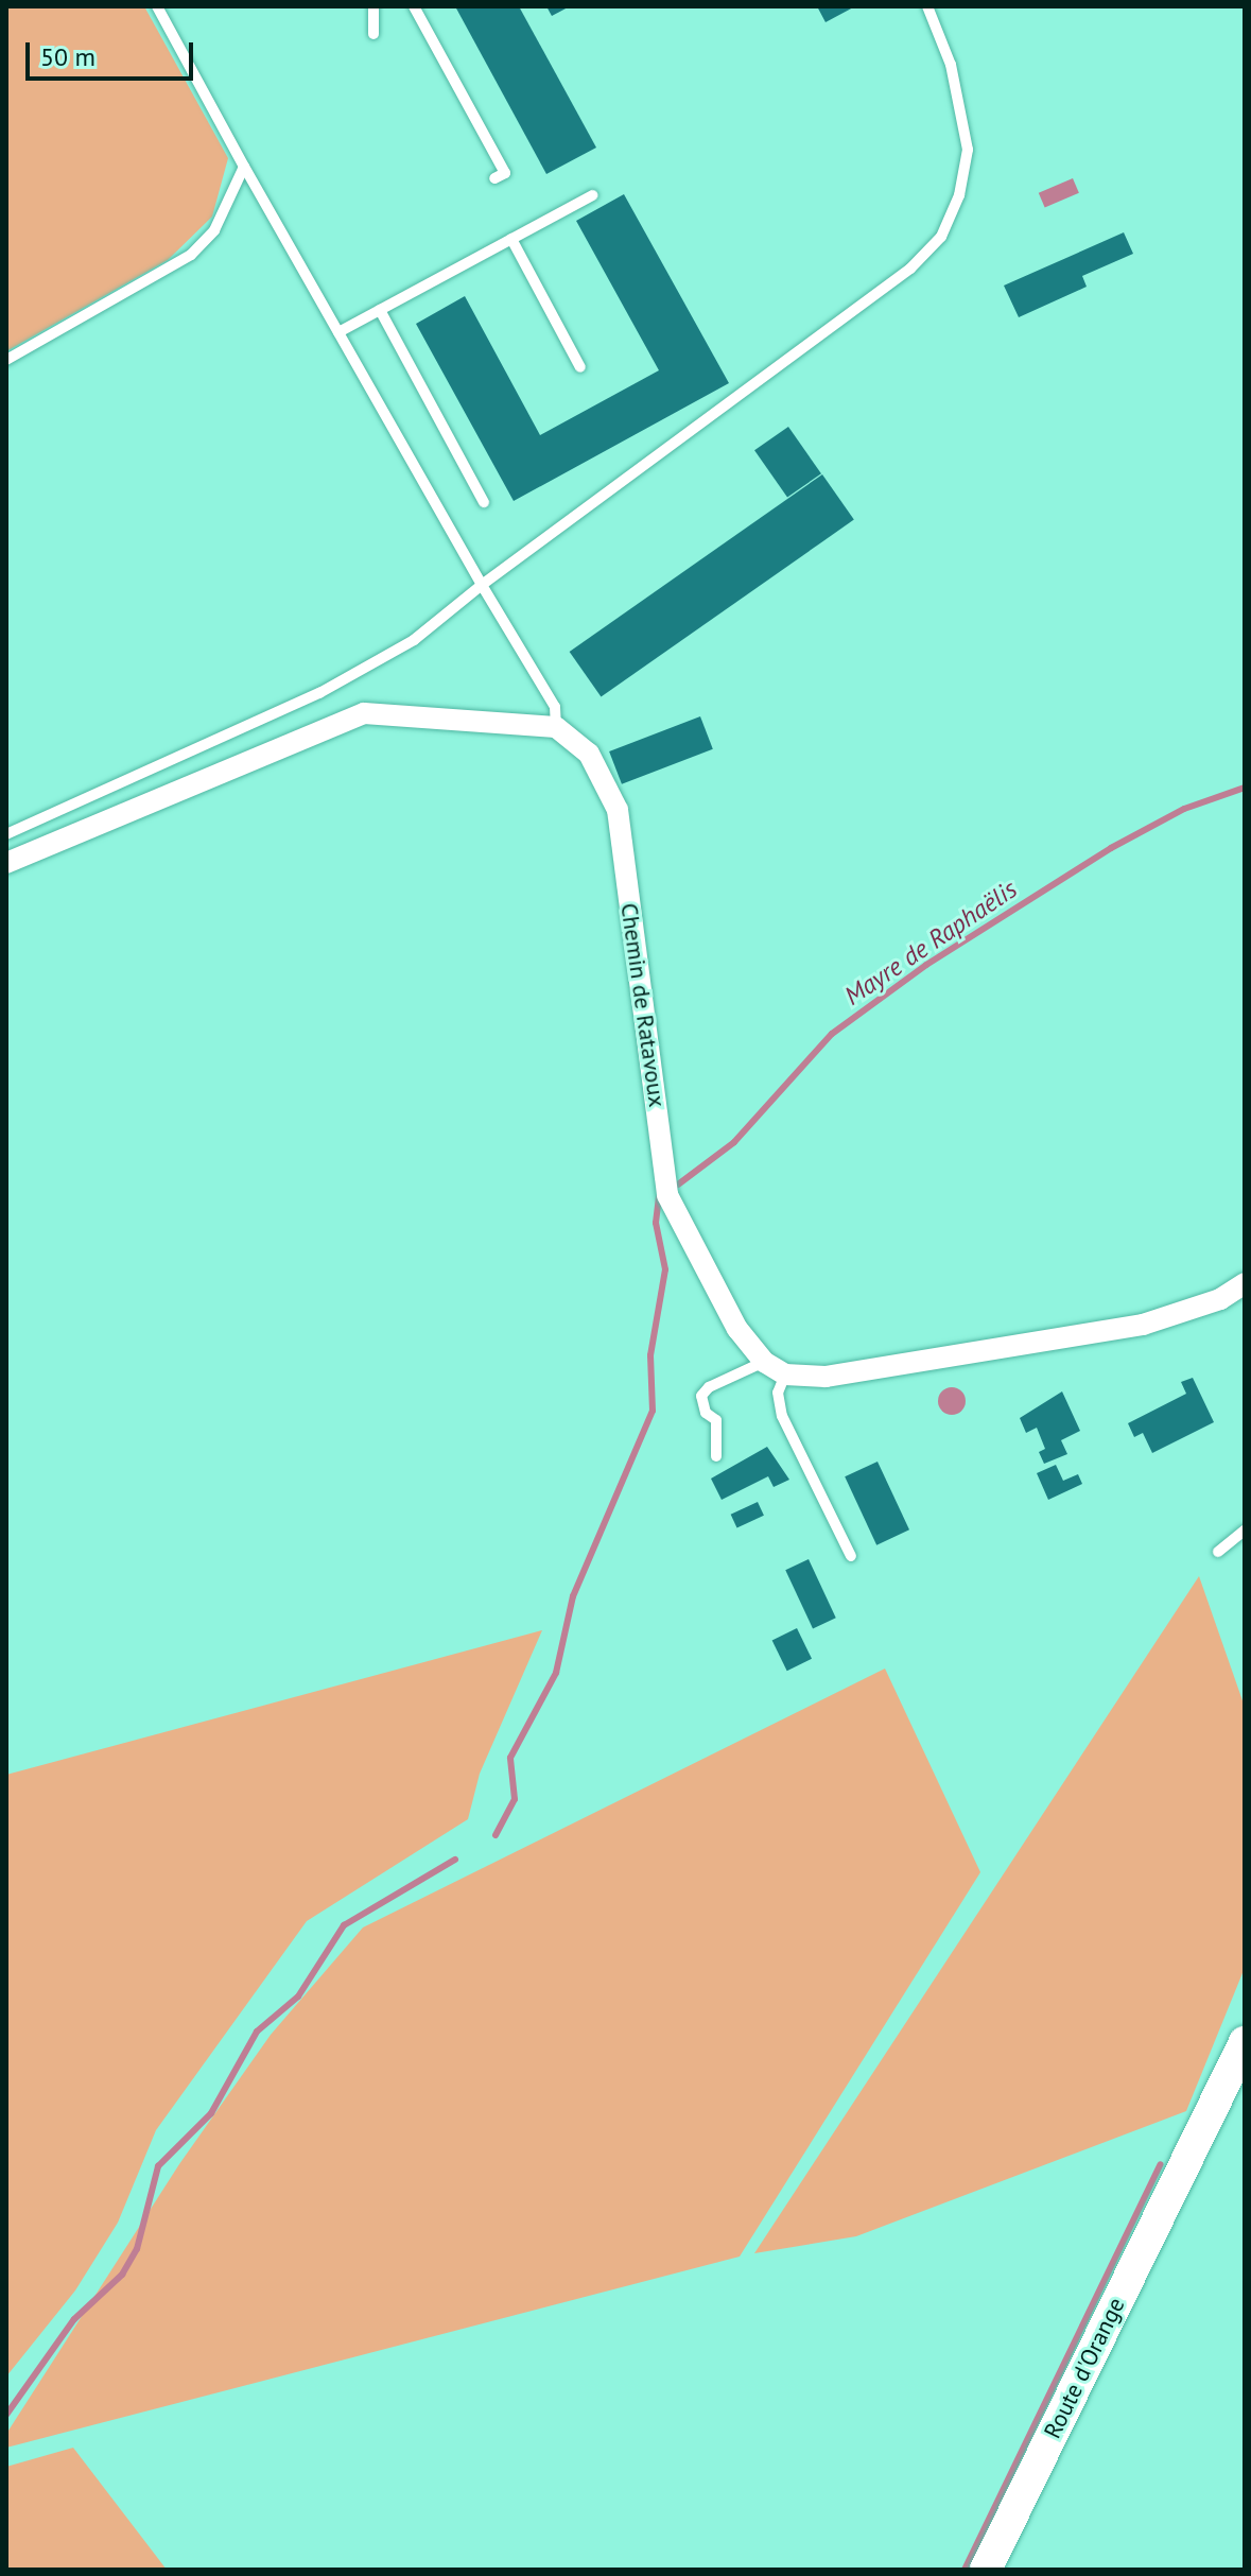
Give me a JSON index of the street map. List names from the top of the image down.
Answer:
{
  "streets": {
    "main road": ["Route d'Orange"],
    "street": ["Chemin de Ratavoux"]
  },
  "water": ["Mayre de Raphaëlis"],
  "scale_bar": "50 m"
}
